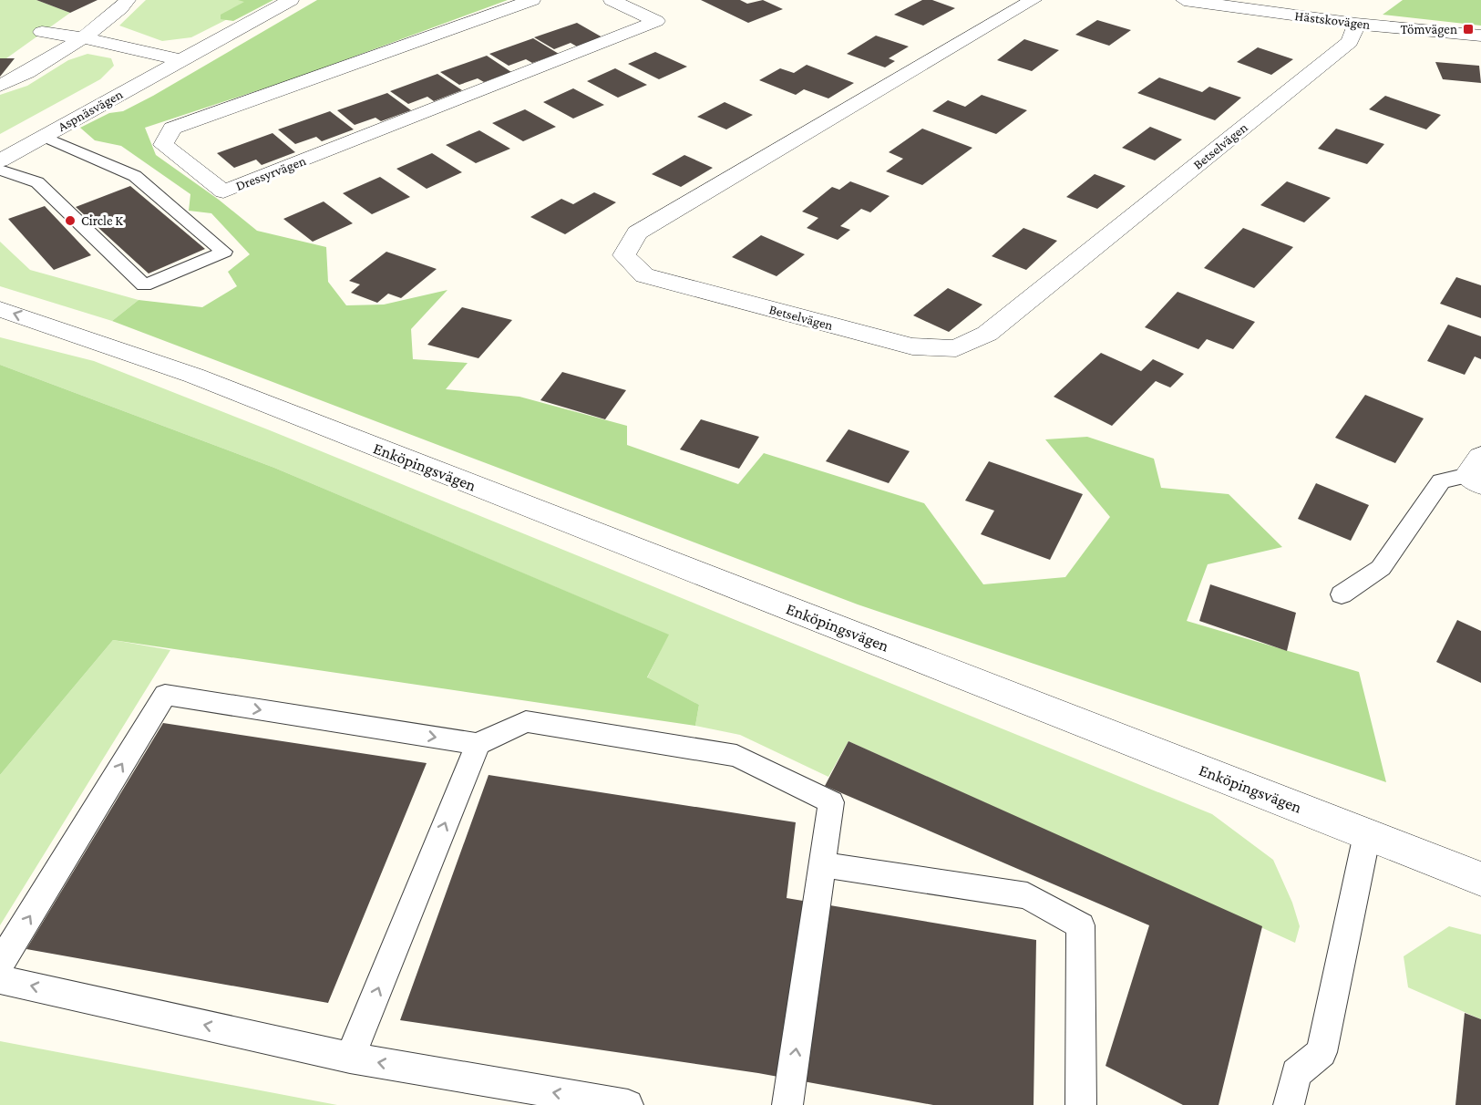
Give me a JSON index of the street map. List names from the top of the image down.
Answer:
{
  "streets": {
    "street": [
      "Hästskovägen",
      "Aspnäsvägen",
      "Betselvägen",
      "Dressyrvägen",
      "Enköpingsvägen"
    ]
  },
  "crossings": [
    ["Hästskovägen", "Betselvägen"]
  ],
  "places": {
    "transit": ["Tömvägen"],
    "other": ["Circle K"]
  }
}
